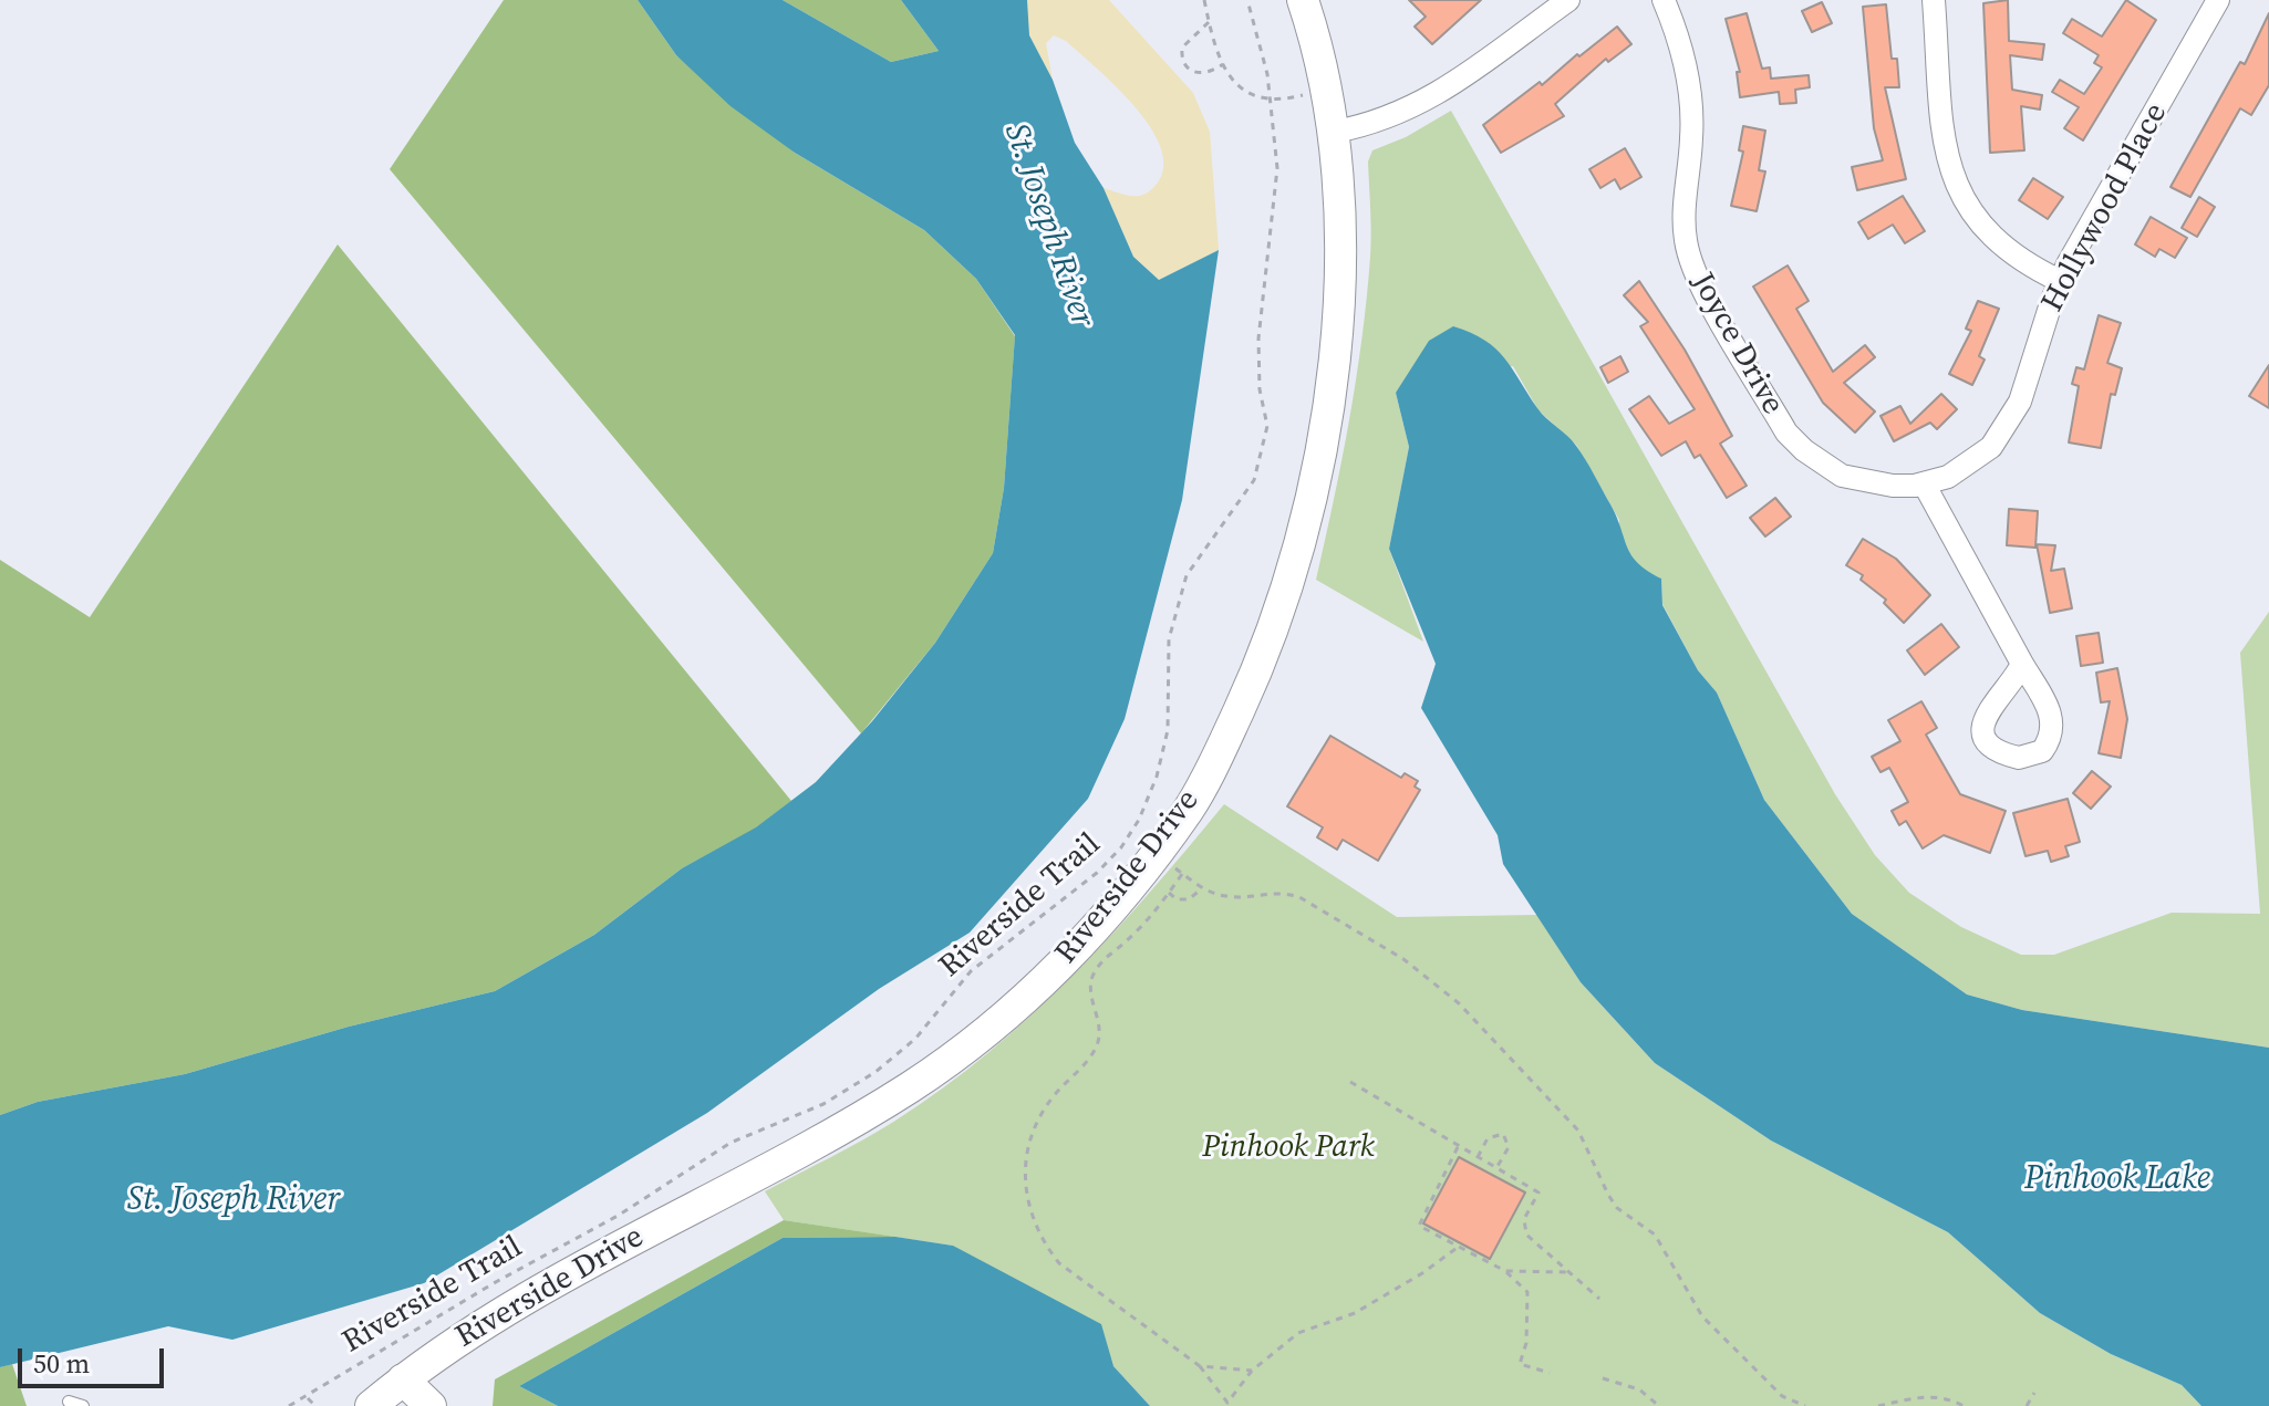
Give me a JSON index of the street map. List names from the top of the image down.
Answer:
{
  "streets": {
    "street": ["Hollywood Place", "Joyce Drive", "Riverside Drive"],
    "path": ["Riverside Trail"]
  },
  "crossings": [
    ["Hollywood Place", "Joyce Drive"],
    ["Riverside Drive", "Riverside Trail"]
  ],
  "water": ["St. Joseph River", "Pinhook Lake"],
  "parks": ["Pinhook Park"],
  "scale_bar": "50 m"
}
